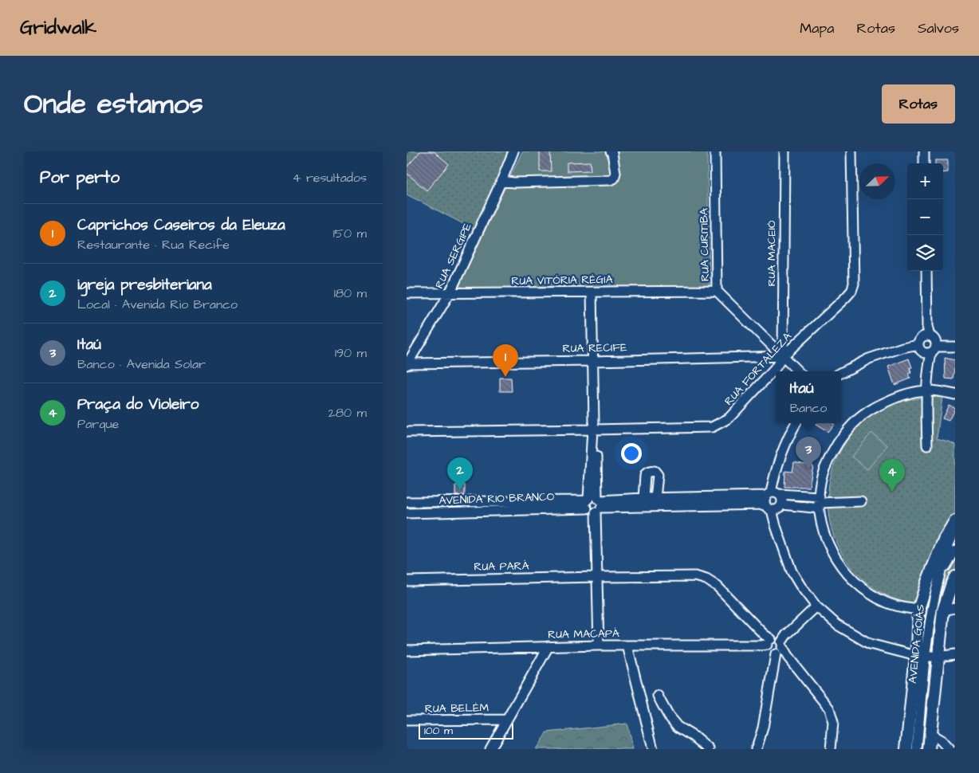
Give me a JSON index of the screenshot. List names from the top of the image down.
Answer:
{
  "streets": {
    "main road": ["AVENIDA GOIÁS"],
    "street": [
      "RUA CURITIBA",
      "RUA MACEIÓ",
      "RUA SERGIPE",
      "RUA VITÓRIA RÉGIA",
      "RUA RECIFE",
      "RUA FORTALEZA",
      "AVENIDA RIO BRANCO",
      "RUA PARÁ",
      "RUA MACAPÁ",
      "RUA BELÉM"
    ]
  },
  "crossings": [
    ["RUA CURITIBA", "RUA MACEIÓ"],
    ["RUA CURITIBA", "RUA VITÓRIA RÉGIA"],
    ["RUA CURITIBA", "RUA RECIFE"],
    ["RUA CURITIBA", "RUA FORTALEZA"],
    ["RUA MACEIÓ", "RUA RECIFE"],
    ["RUA MACEIÓ", "RUA FORTALEZA"],
    ["RUA SERGIPE", "RUA VITÓRIA RÉGIA"],
    ["RUA SERGIPE", "RUA RECIFE"],
    ["RUA RECIFE", "RUA FORTALEZA"],
    ["RUA PARÁ", "RUA MACAPÁ"]
  ],
  "scale_bar": "100 m",
  "north": "top right",
  "page": {
    "header": "Gridwalk",
    "nav": ["Mapa", "Rotas", "Salvos"],
    "title": "Onde estamos",
    "buttons": "Rotas",
    "heading": ["Por perto", "4 resultados"],
    "map_buttons": ["+", "−"],
    "list": [
      {
        "mark": "1",
        "name": "Caprichos Caseiros da Eleuza",
        "note": "Restaurante · Rua Recife",
        "value": "150 m"
      },
      {
        "mark": "2",
        "name": "igreja presbiteriana",
        "note": "Local · Avenida Rio Branco",
        "value": "180 m"
      },
      {
        "mark": "3",
        "name": "Itaú",
        "note": "Banco · Avenida Solar",
        "value": "190 m"
      },
      {
        "mark": "4",
        "name": "Praça do Violeiro",
        "note": "Parque",
        "value": "280 m"
      }
    ],
    "pins": [
      "1",
      "3",
      "2",
      "4"
    ],
    "popup": ["Itaú", "Banco"],
    "scale": "100 m"
  }
}
